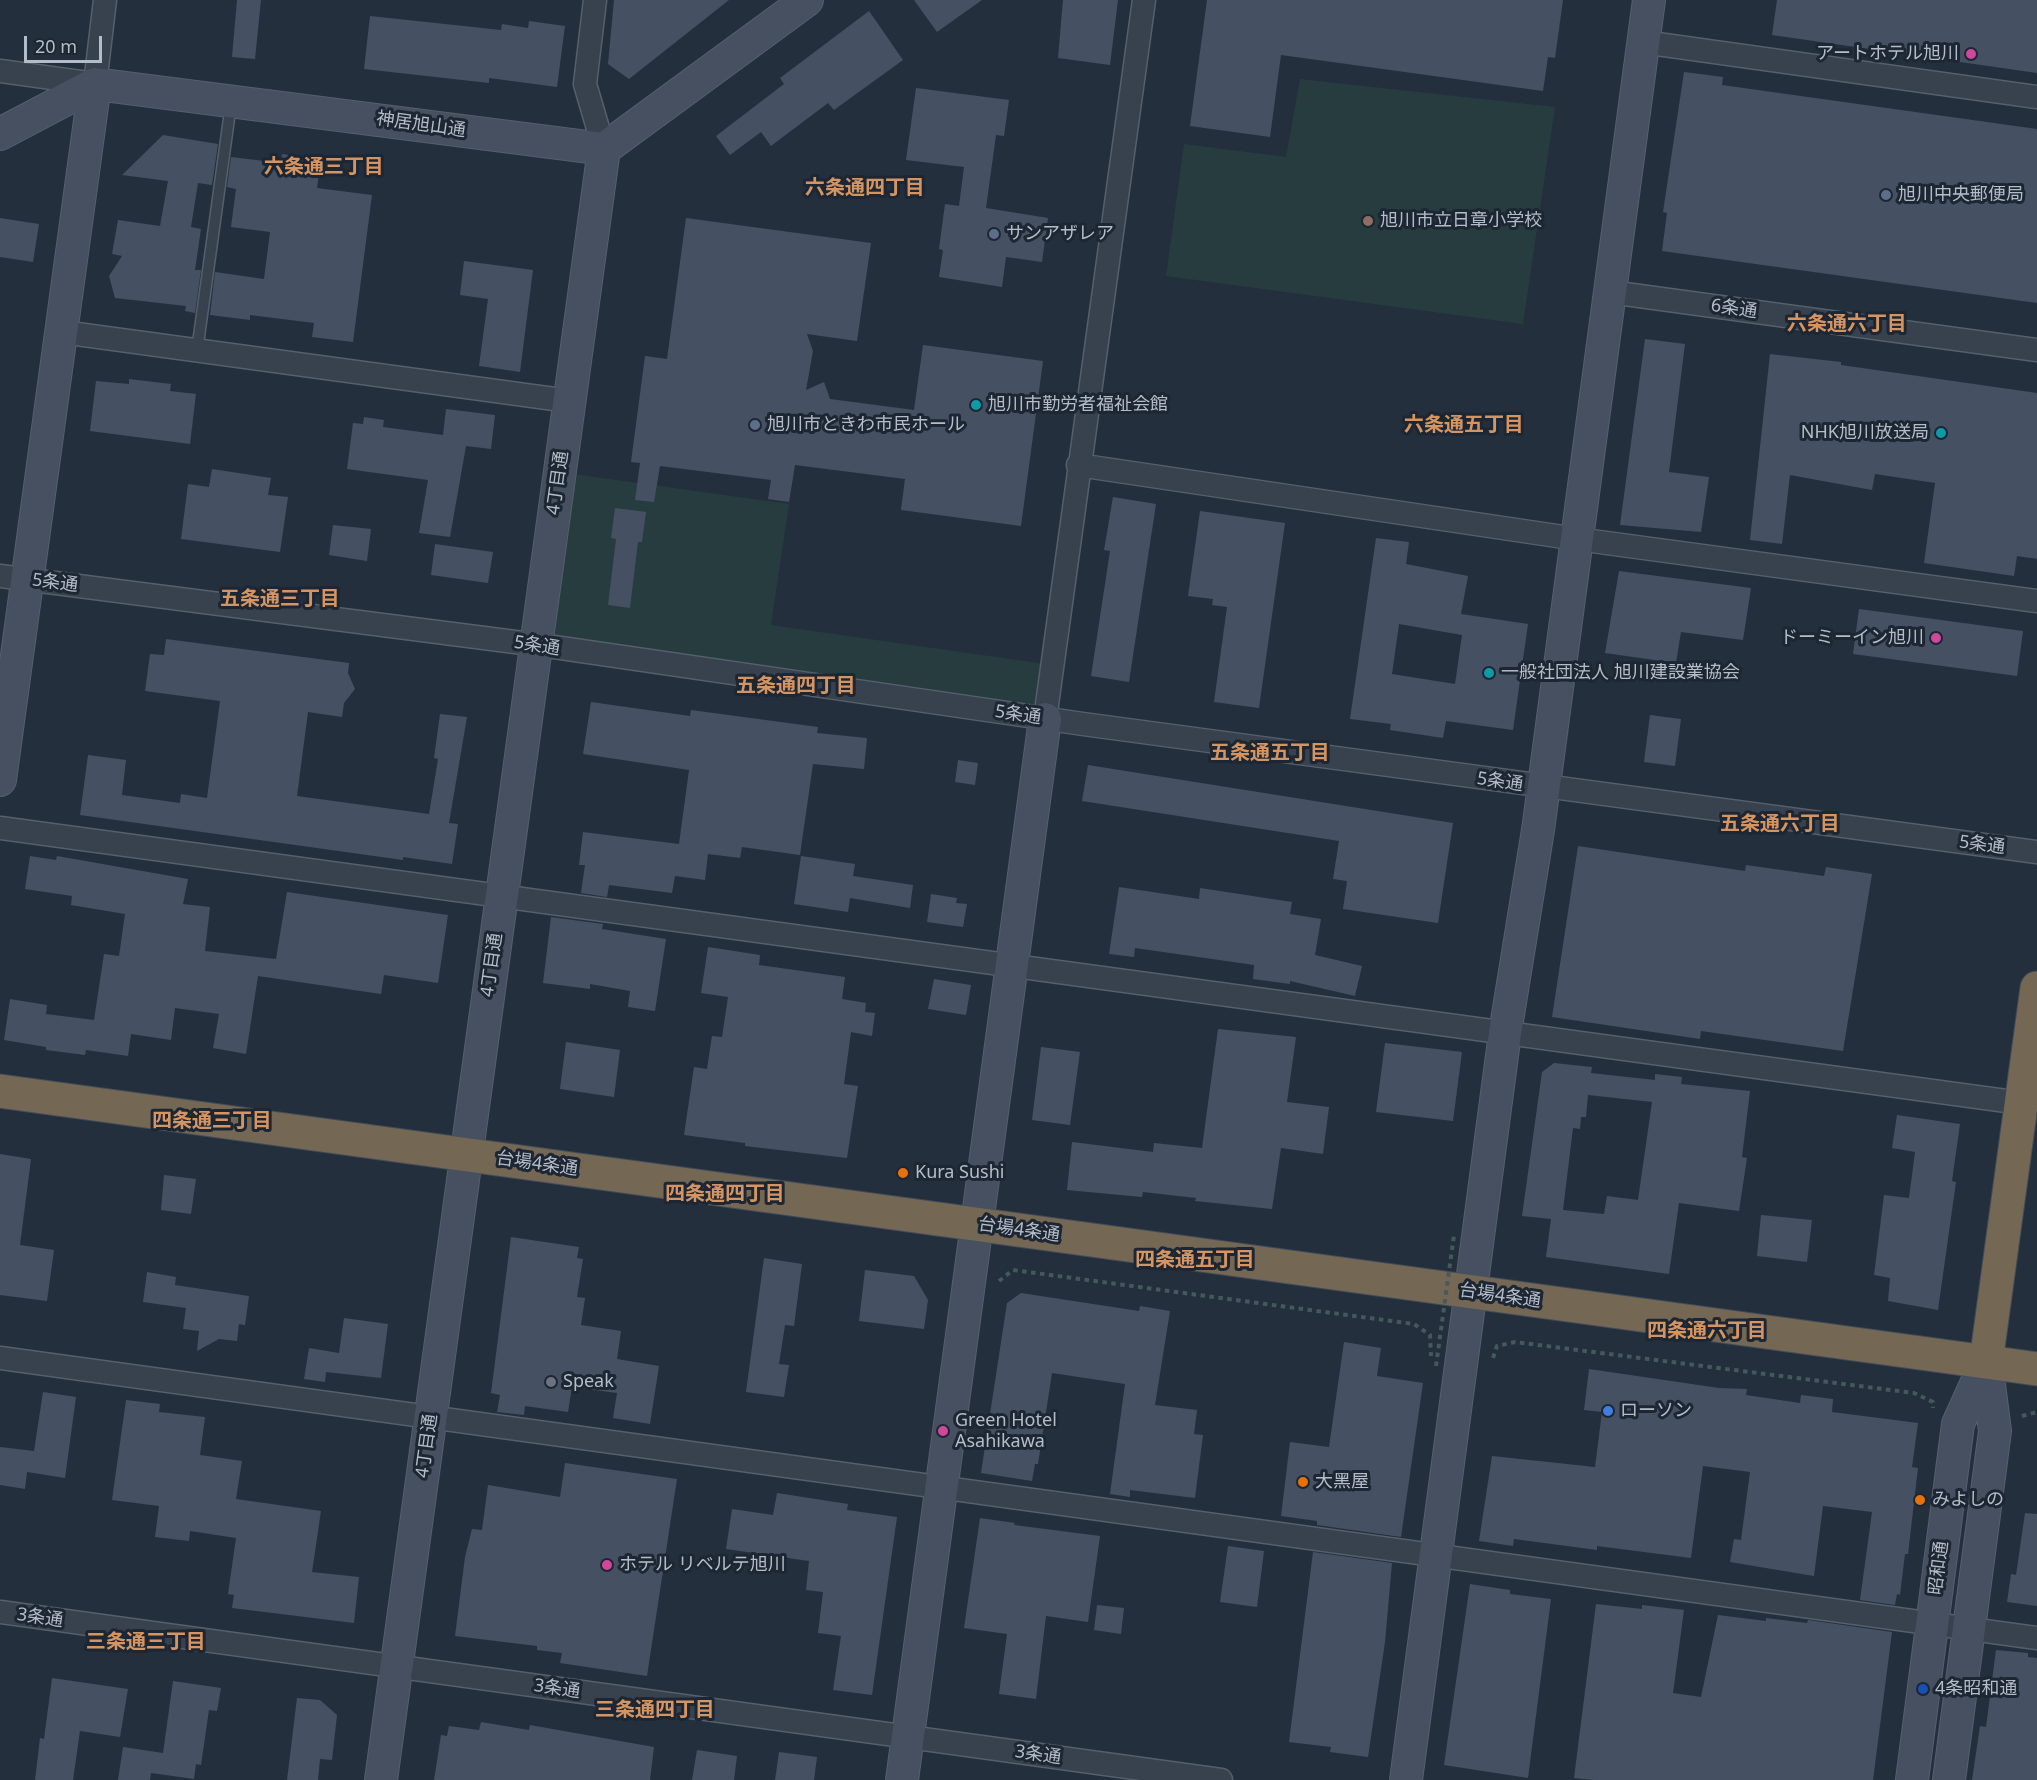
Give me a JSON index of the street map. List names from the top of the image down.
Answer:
{
  "streets": {
    "highway": ["台場4条通", "昭和通"],
    "street": [
      "神居旭山通",
      "6条通",
      "4丁目通",
      "5条通",
      "3条通"
    ]
  },
  "crossings": [
    ["神居旭山通", "4丁目通"],
    ["4丁目通", "5条通"],
    ["4丁目通", "台場4条通"],
    ["4丁目通", "3条通"],
    ["台場4条通", "昭和通"]
  ],
  "districts": [
    "六条通三丁目",
    "六条通四丁目",
    "六条通六丁目",
    "六条通五丁目",
    "五条通三丁目",
    "五条通四丁目",
    "五条通五丁目",
    "五条通六丁目",
    "四条通三丁目",
    "四条通四丁目",
    "四条通五丁目",
    "四条通六丁目",
    "三条通三丁目",
    "三条通四丁目"
  ],
  "places": [
    "アートホテル旭川",
    "旭川中央郵便局",
    "旭川市立日章小学校",
    "サンアザレア",
    "旭川市勤労者福祉会館",
    "旭川市ときわ市民ホール",
    "NHK旭川放送局",
    "ドーミーイン旭川",
    "一般社団法人 旭川建設業協会",
    "Kura Sushi",
    "Speak",
    "ローソン",
    "Green Hotel Asahikawa",
    "大黑屋",
    "みよしの",
    "ホテル リベルテ旭川",
    "4条昭和通"
  ],
  "scale_bar": "20 m"
}
